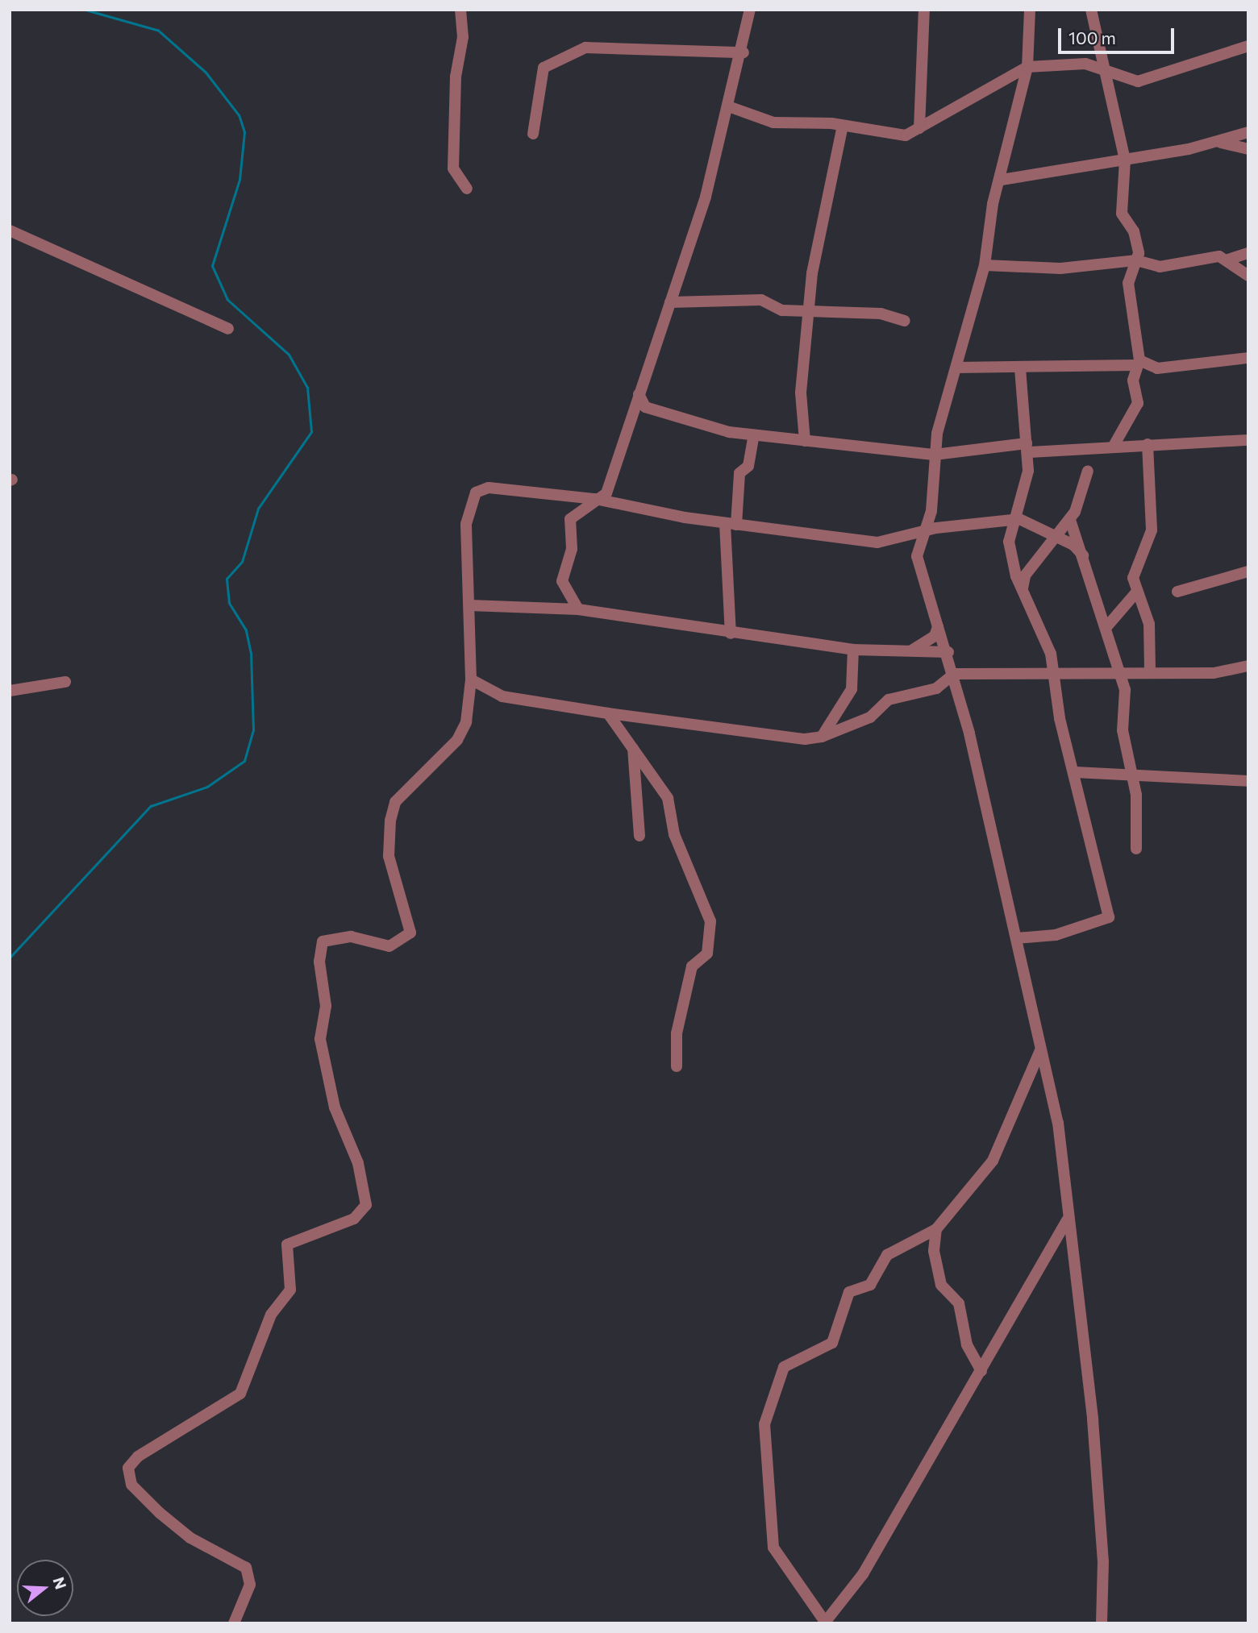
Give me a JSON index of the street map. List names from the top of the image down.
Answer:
{
  "scale_bar": "100 m",
  "north": "right"
}
